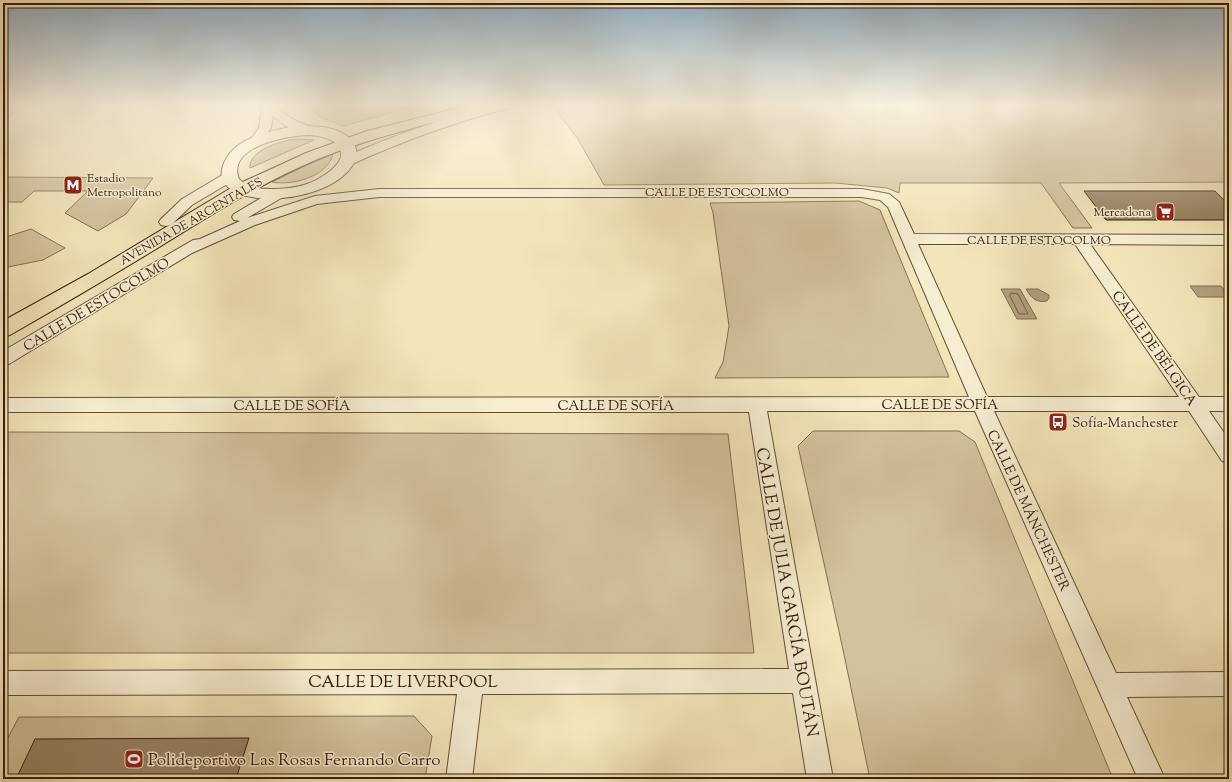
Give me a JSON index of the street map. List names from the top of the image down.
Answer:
{
  "streets": {
    "main road": ["AVENIDA DE ARCENTALES"],
    "street": [
      "CALLE DE ESTOCOLMO",
      "CALLE DE BÉLGICA",
      "CALLE DE SOFÍA",
      "CALLE DE MÁNCHESTER",
      "CALLE DE JULIA GARCÍA BOUTÁN",
      "CALLE DE LIVERPOOL"
    ]
  },
  "crossings": [
    ["CALLE DE ESTOCOLMO", "CALLE DE BÉLGICA"],
    ["CALLE DE ESTOCOLMO", "CALLE DE MÁNCHESTER"],
    ["CALLE DE BÉLGICA", "CALLE DE SOFÍA"],
    ["CALLE DE SOFÍA", "CALLE DE MÁNCHESTER"],
    ["CALLE DE SOFÍA", "CALLE DE JULIA GARCÍA BOUTÁN"],
    ["CALLE DE JULIA GARCÍA BOUTÁN", "CALLE DE LIVERPOOL"]
  ],
  "places": {
    "metro station": ["Estadio Metropolitano"],
    "supermarket": ["Mercadona"],
    "bus stop": ["Sofía-Manchester"],
    "sports": ["Polideportivo Las Rosas Fernando Carro"]
  }
}
